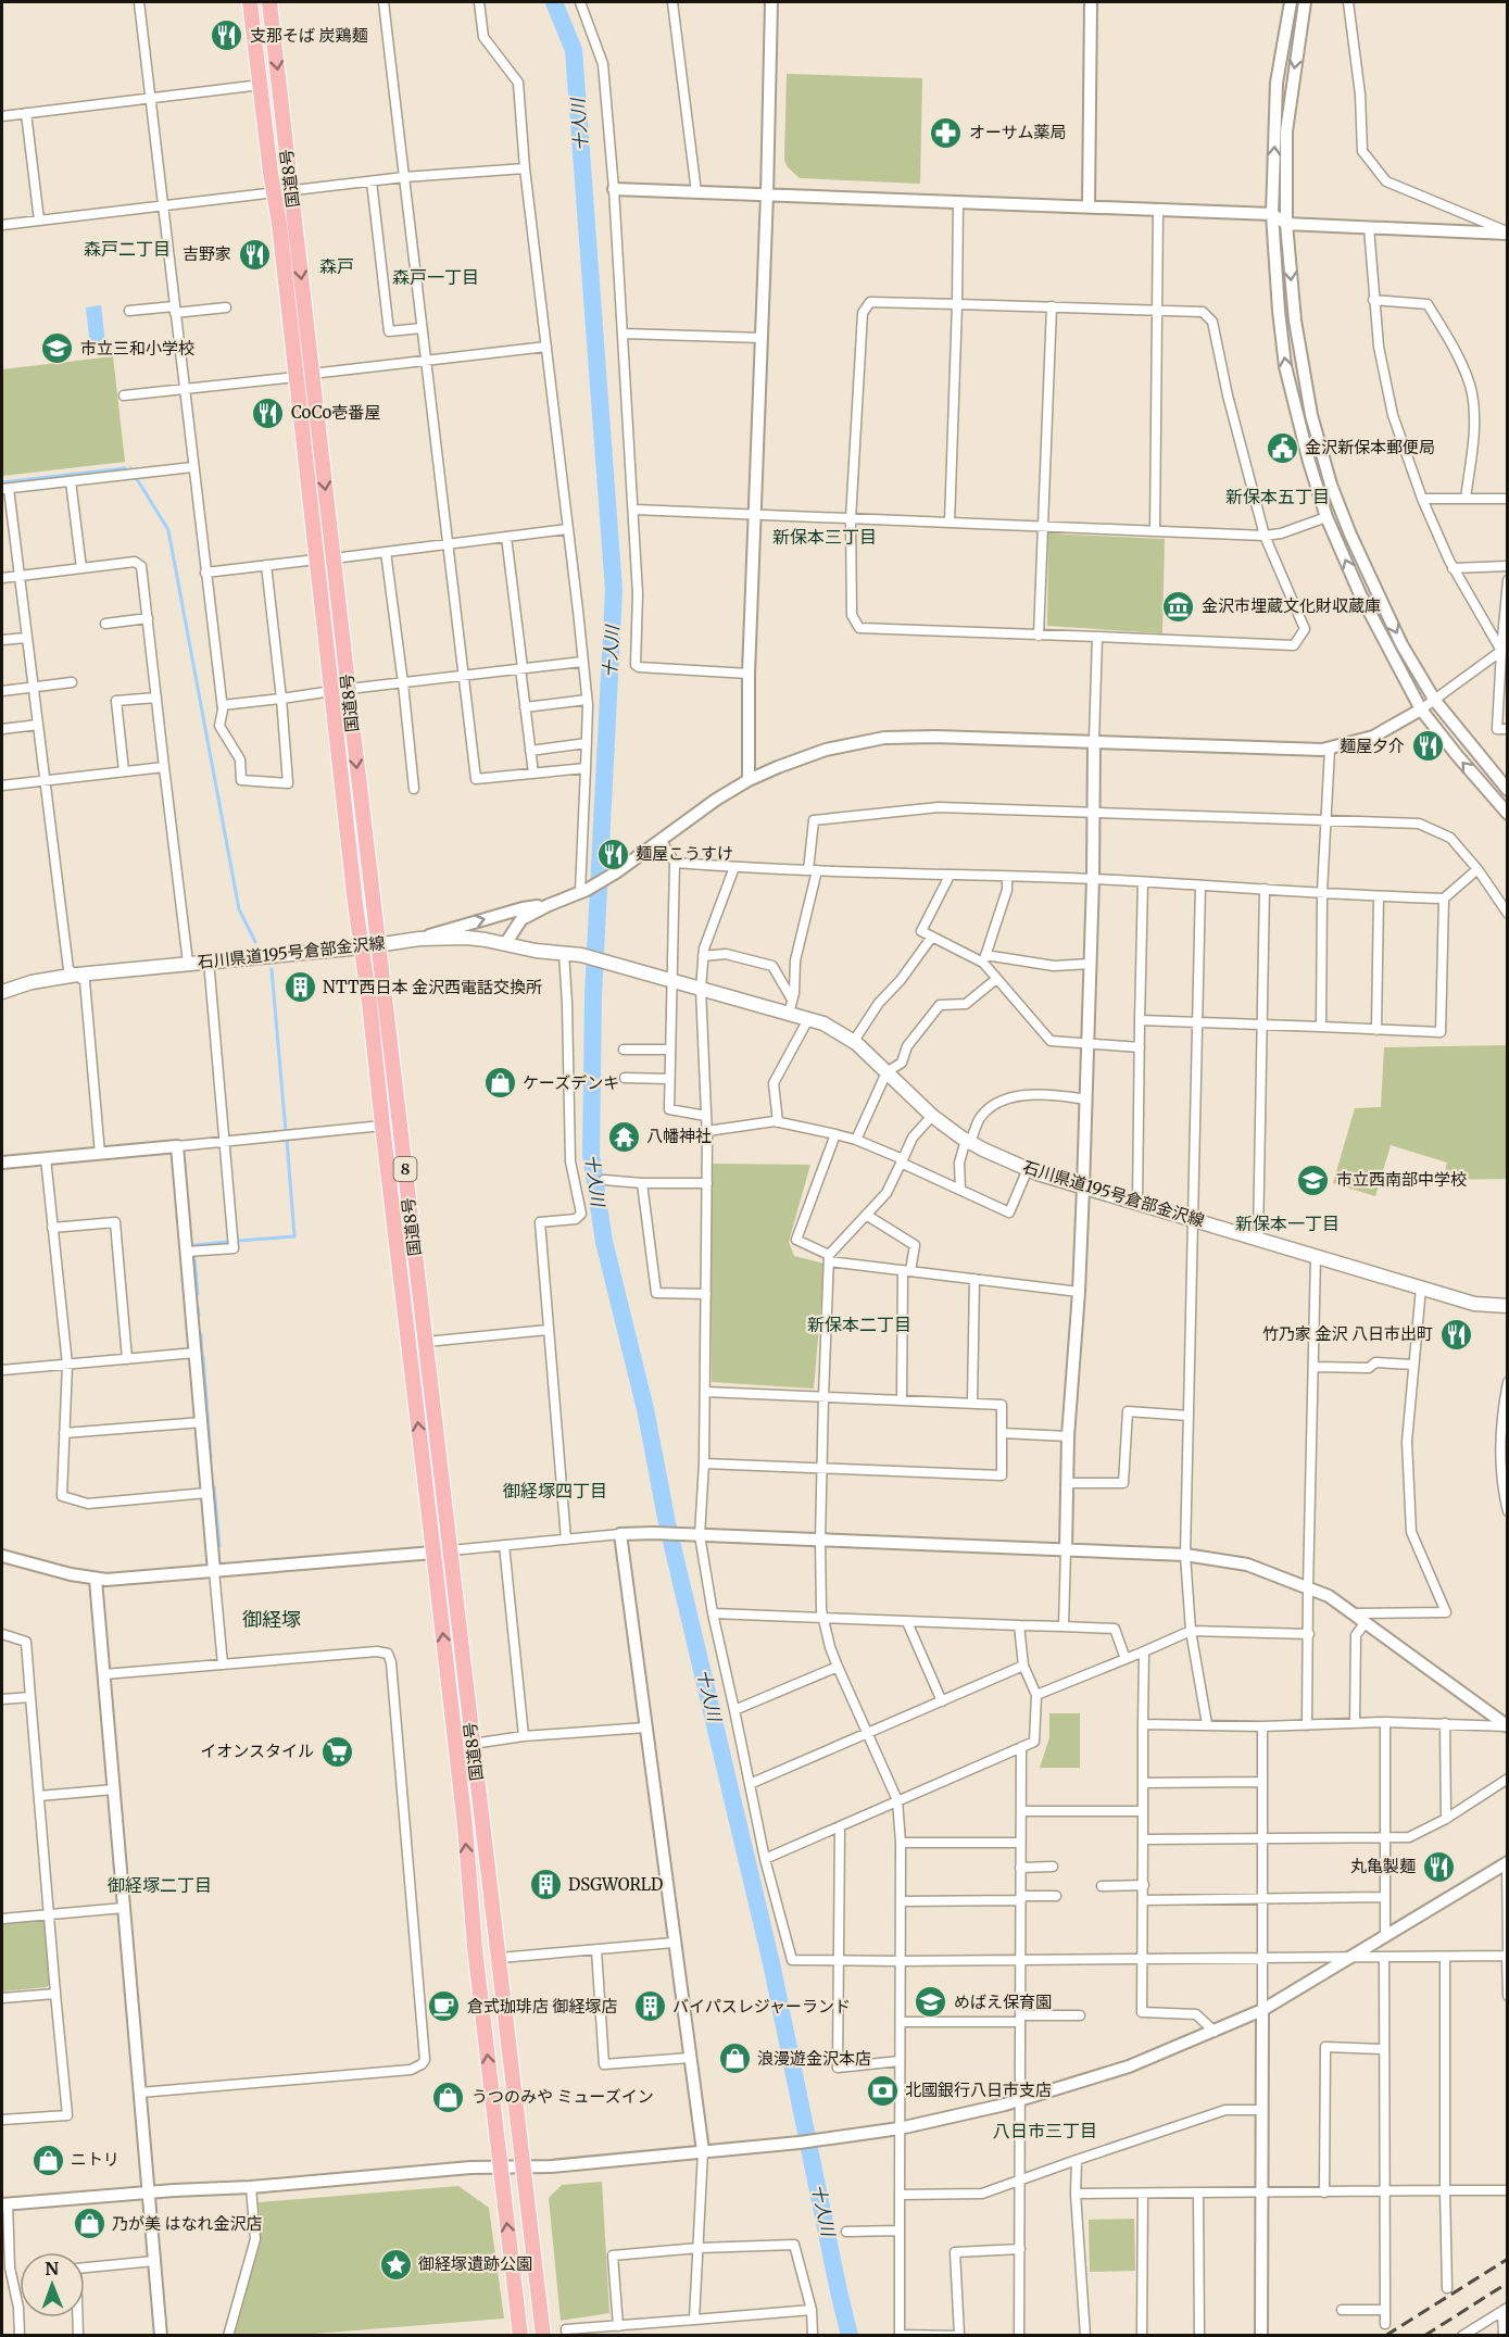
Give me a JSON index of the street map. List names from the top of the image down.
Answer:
{
  "streets": {
    "highway": ["国道8号", "8"],
    "main road": ["石川県道195号倉部金沢線"]
  },
  "crossings": [
    ["国道8号", "石川県道195号倉部金沢線"]
  ],
  "districts": [
    "森戸二丁目",
    "森戸",
    "森戸一丁目",
    "新保本五丁目",
    "新保本三丁目",
    "新保本一丁目",
    "新保本二丁目",
    "御経塚四丁目",
    "御経塚",
    "御経塚二丁目",
    "八日市三丁目"
  ],
  "water": ["十人川"],
  "places": {
    "restaurant": [
      "支那そば 炭鶏麺",
      "吉野家",
      "CoCo壱番屋",
      "麺屋夕介",
      "麺屋こうすけ",
      "竹乃家 金沢 八日市出町",
      "丸亀製麺"
    ],
    "pharmacy": ["オーサム薬局"],
    "school or university": ["市立三和小学校", "市立西南部中学校", "めばえ保育園"],
    "public building": ["金沢新保本郵便局"],
    "museum": ["金沢市埋蔵文化財収蔵庫"],
    "building": ["NTT西日本 金沢西電話交換所", "DSGWORLD", "バイパスレジャーランド"],
    "shop": [
      "ケーズデンキ",
      "浪漫遊金沢本店",
      "うつのみや ミューズイン",
      "ニトリ",
      "乃が美 はなれ金沢店"
    ],
    "temple": ["八幡神社"],
    "supermarket": ["イオンスタイル"],
    "cafe": ["倉式珈琲店 御経塚店"],
    "bank": ["北國銀行八日市支店"],
    "place": ["御経塚遺跡公園"]
  },
  "north": "top"
}
